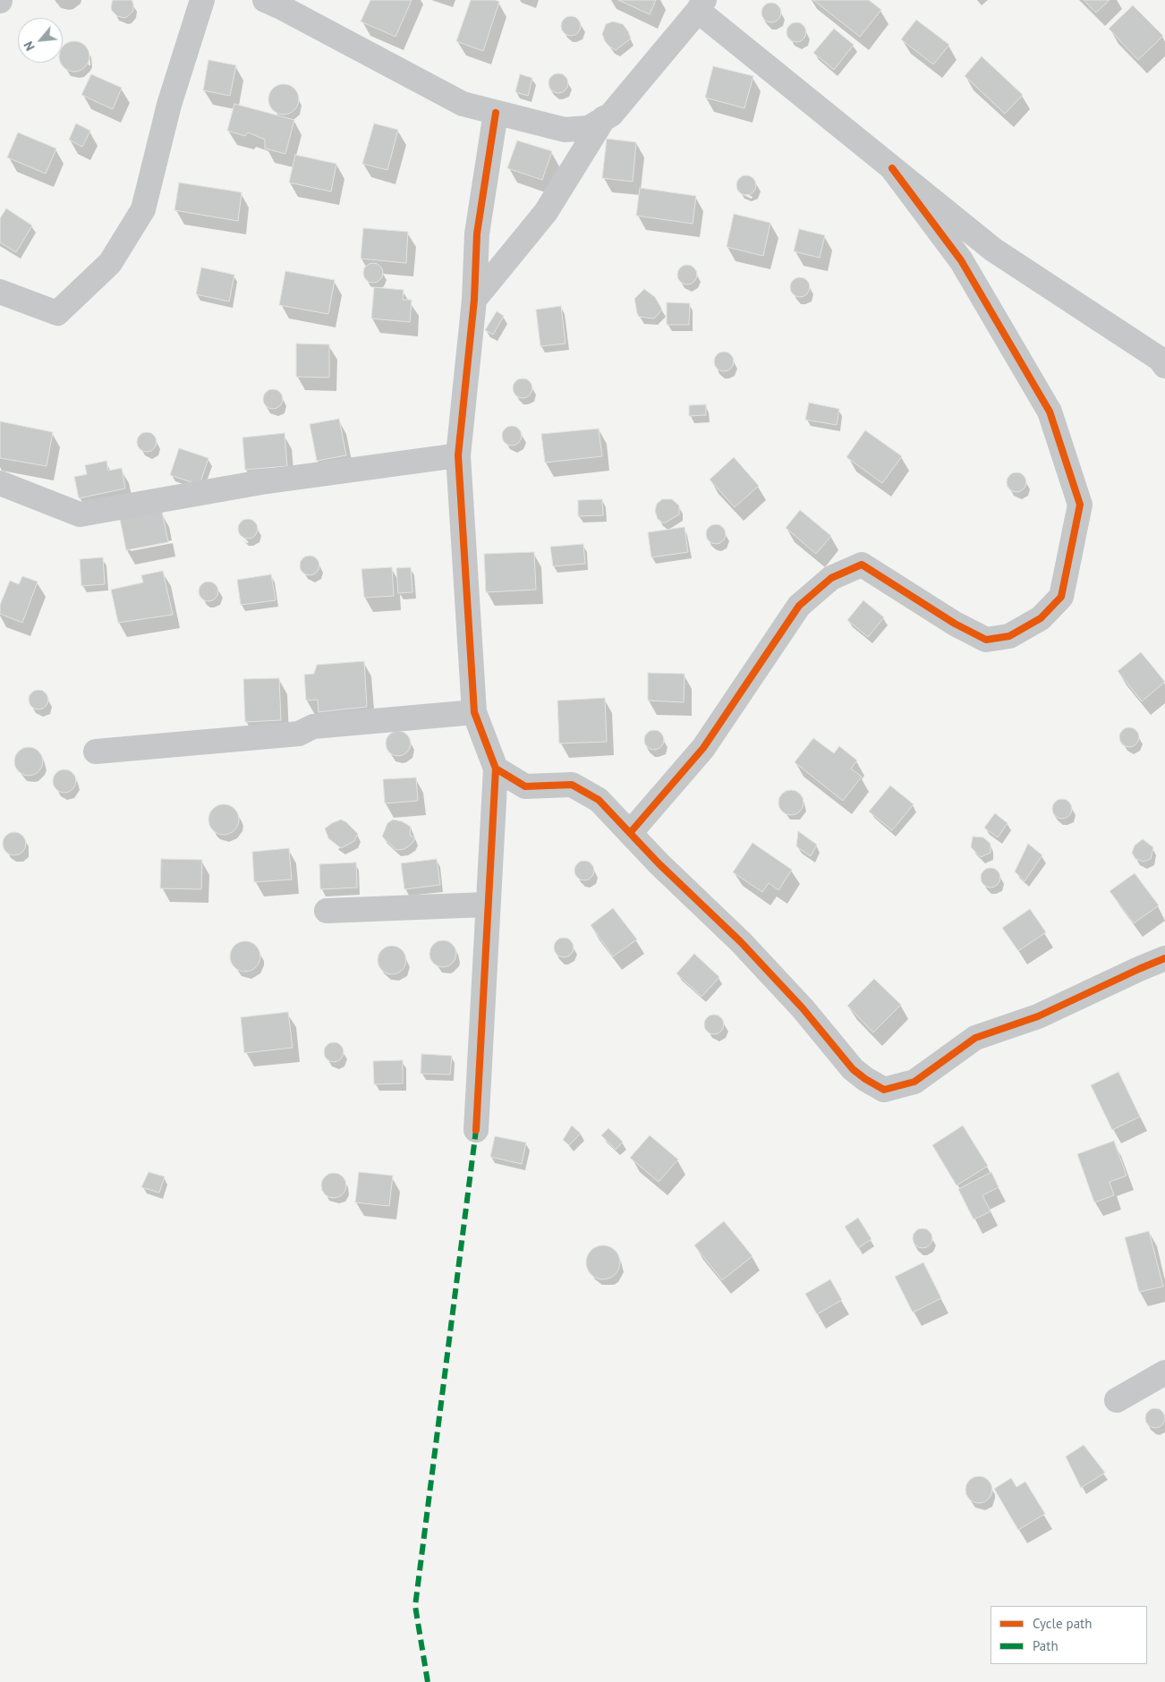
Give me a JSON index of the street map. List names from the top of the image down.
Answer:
{
  "legend": ["Cycle path", "Path"],
  "north": "bottom left"
}
